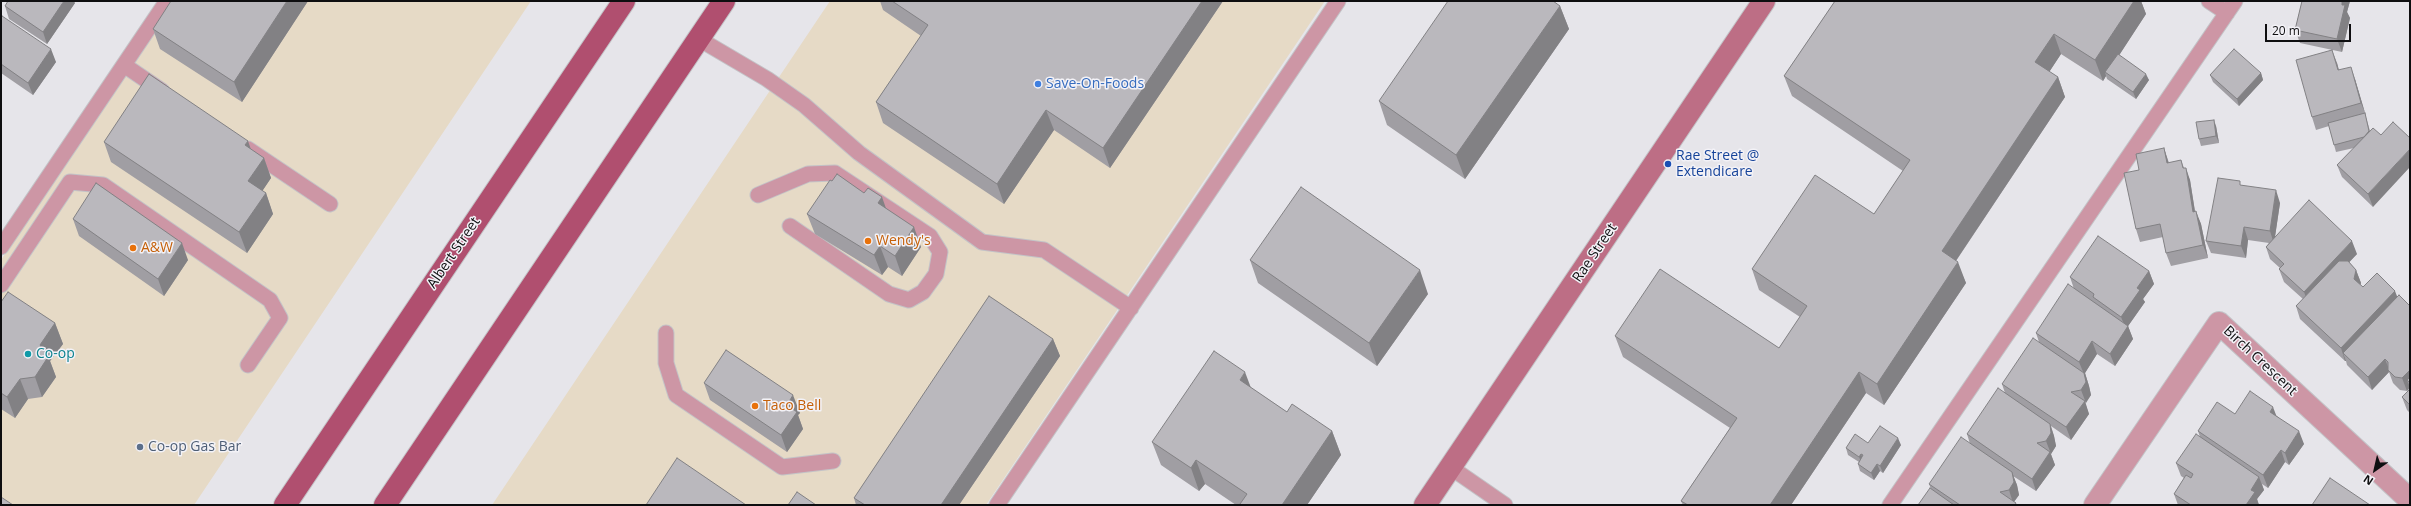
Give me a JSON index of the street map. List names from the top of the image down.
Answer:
{
  "streets": {
    "main road": ["Albert Street"],
    "street": ["Rae Street", "Birch Crescent"]
  },
  "places": [
    "Save-On-Foods",
    "Rae Street @ Extendicare",
    "Wendy's",
    "A&W",
    "Co-op",
    "Taco Bell",
    "Co-op Gas Bar"
  ],
  "scale_bar": "20 m",
  "north": "bottom left"
}
